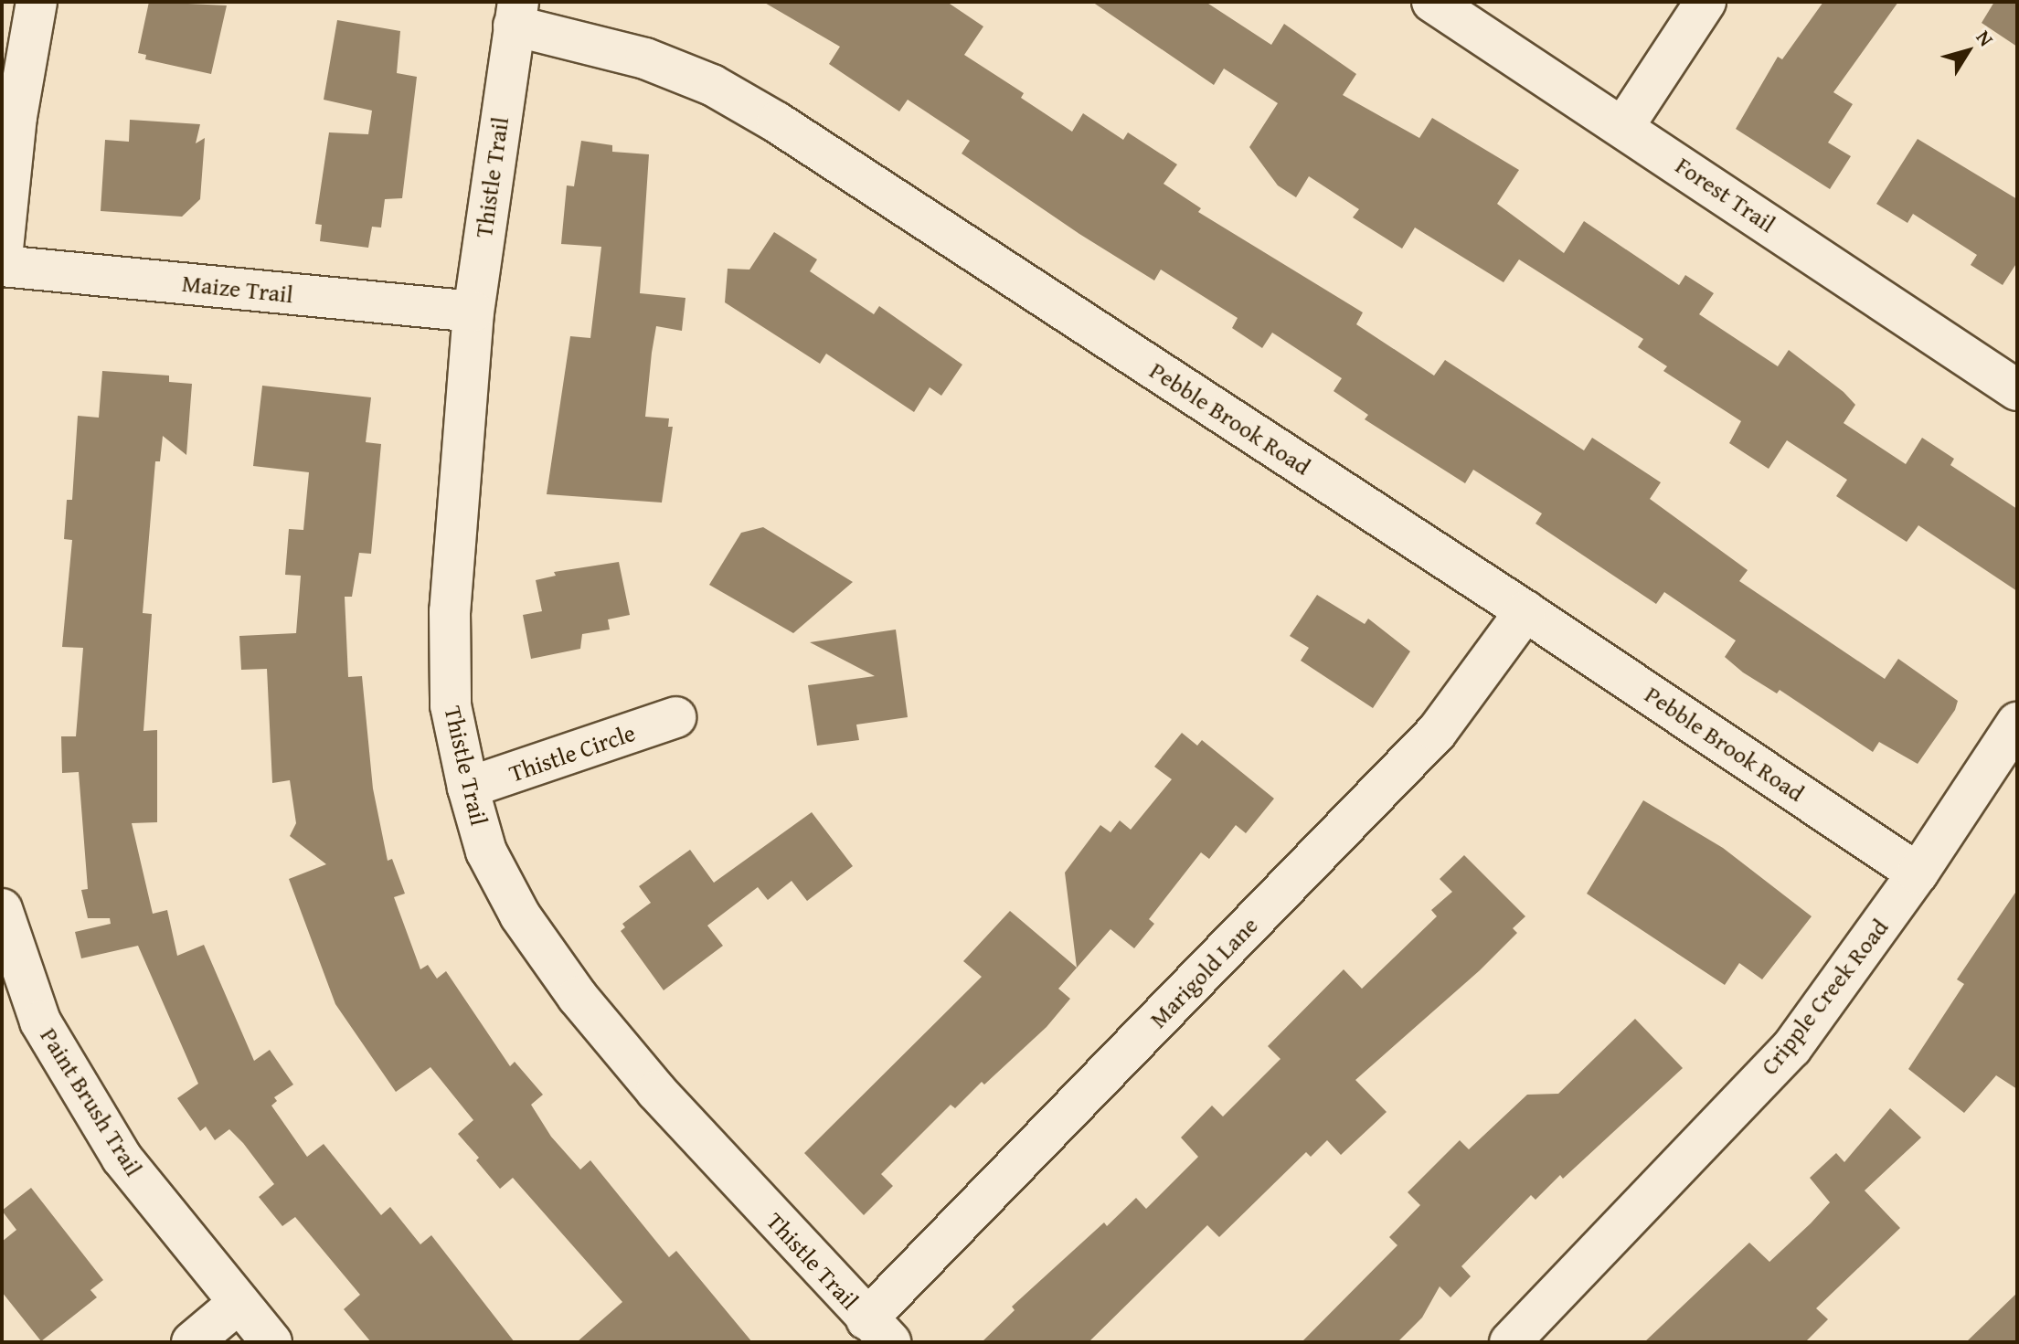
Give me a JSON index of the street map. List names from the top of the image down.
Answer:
{
  "streets": {
    "street": [
      "Thistle Trail",
      "Forest Trail",
      "Maize Trail",
      "Pebble Brook Road",
      "Thistle Circle",
      "Marigold Lane",
      "Cripple Creek Road",
      "Paint Brush Trail"
    ]
  },
  "crossings": [
    ["Thistle Trail", "Maize Trail"],
    ["Thistle Trail", "Pebble Brook Road"],
    ["Thistle Trail", "Thistle Circle"],
    ["Thistle Trail", "Marigold Lane"],
    ["Pebble Brook Road", "Marigold Lane"],
    ["Pebble Brook Road", "Cripple Creek Road"]
  ],
  "north": "top right"
}
